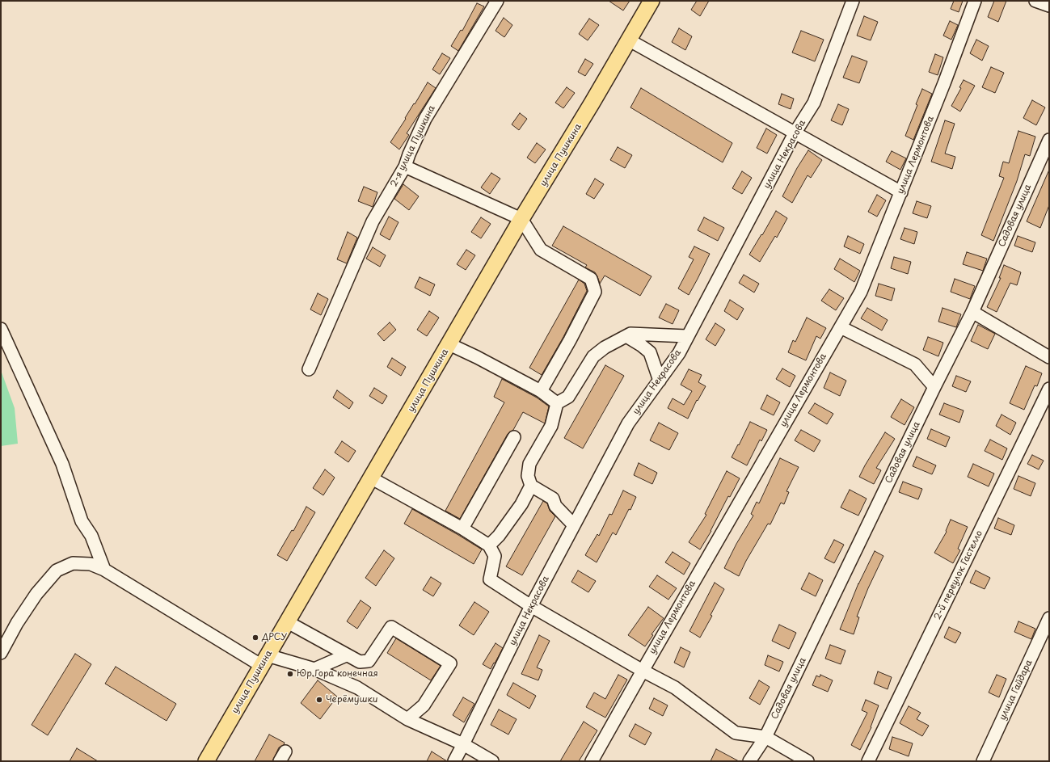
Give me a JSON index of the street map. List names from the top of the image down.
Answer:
{
  "streets": {
    "main road": ["улица Пушкина"],
    "street": [
      "2-я улица Пушкина",
      "улица Некрасова",
      "улица Лермонтова",
      "Садовая улица",
      "2-й переулок Гастелло",
      "улица Гайдара"
    ]
  },
  "places": ["ДРСУ", "Юр Гора конечная", "Черёмушки"]
}
